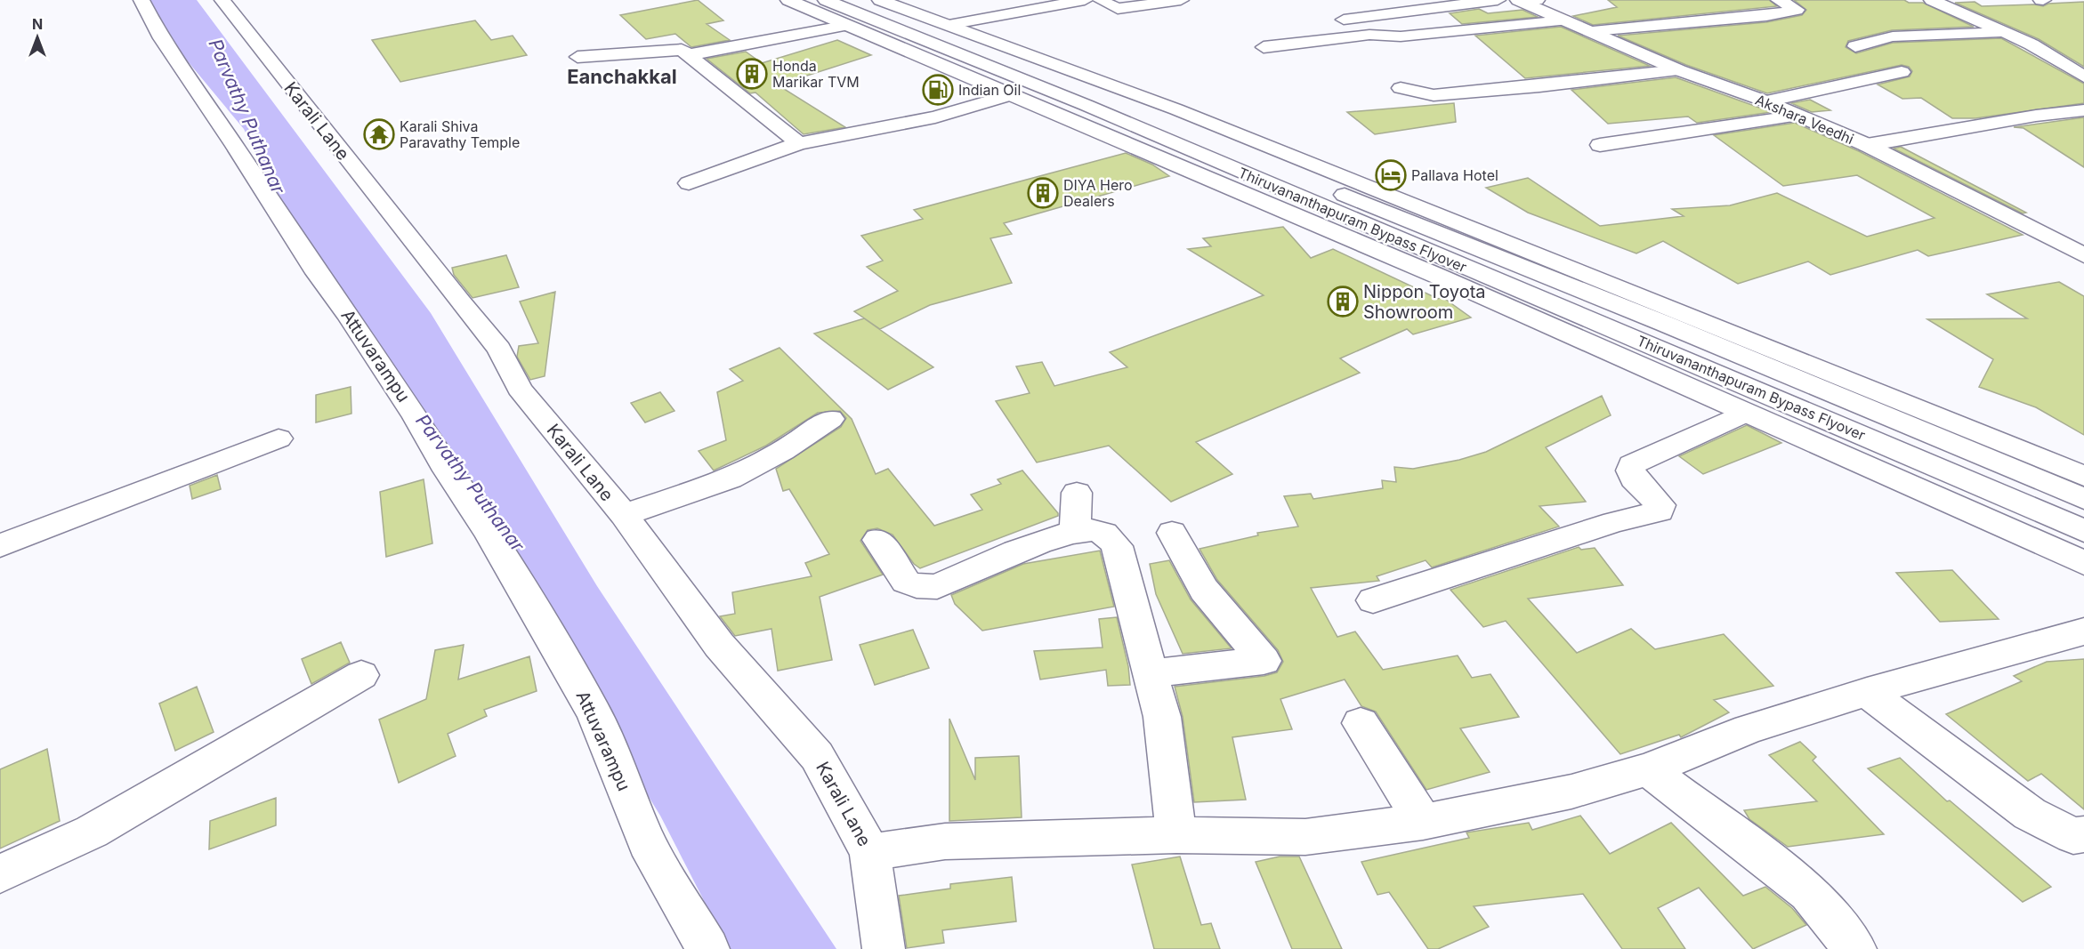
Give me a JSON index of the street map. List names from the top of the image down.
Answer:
{
  "streets": {
    "main road": [
      "Akshara Veedhi",
      "Karali Lane",
      "Thiruvananthapuram Bypass Flyover",
      "Attuvarampu"
    ]
  },
  "districts": ["Eanchakkal"],
  "water": ["Parvathy Puthanar"],
  "places": {
    "building": ["Honda Marikar TVM", "DIYA Hero Dealers", "Nippon Toyota Showroom"],
    "fuel station": ["Indian Oil"],
    "temple": ["Karali Shiva Paravathy Temple"],
    "hotel": ["Pallava Hotel"]
  },
  "north": "top"
}
